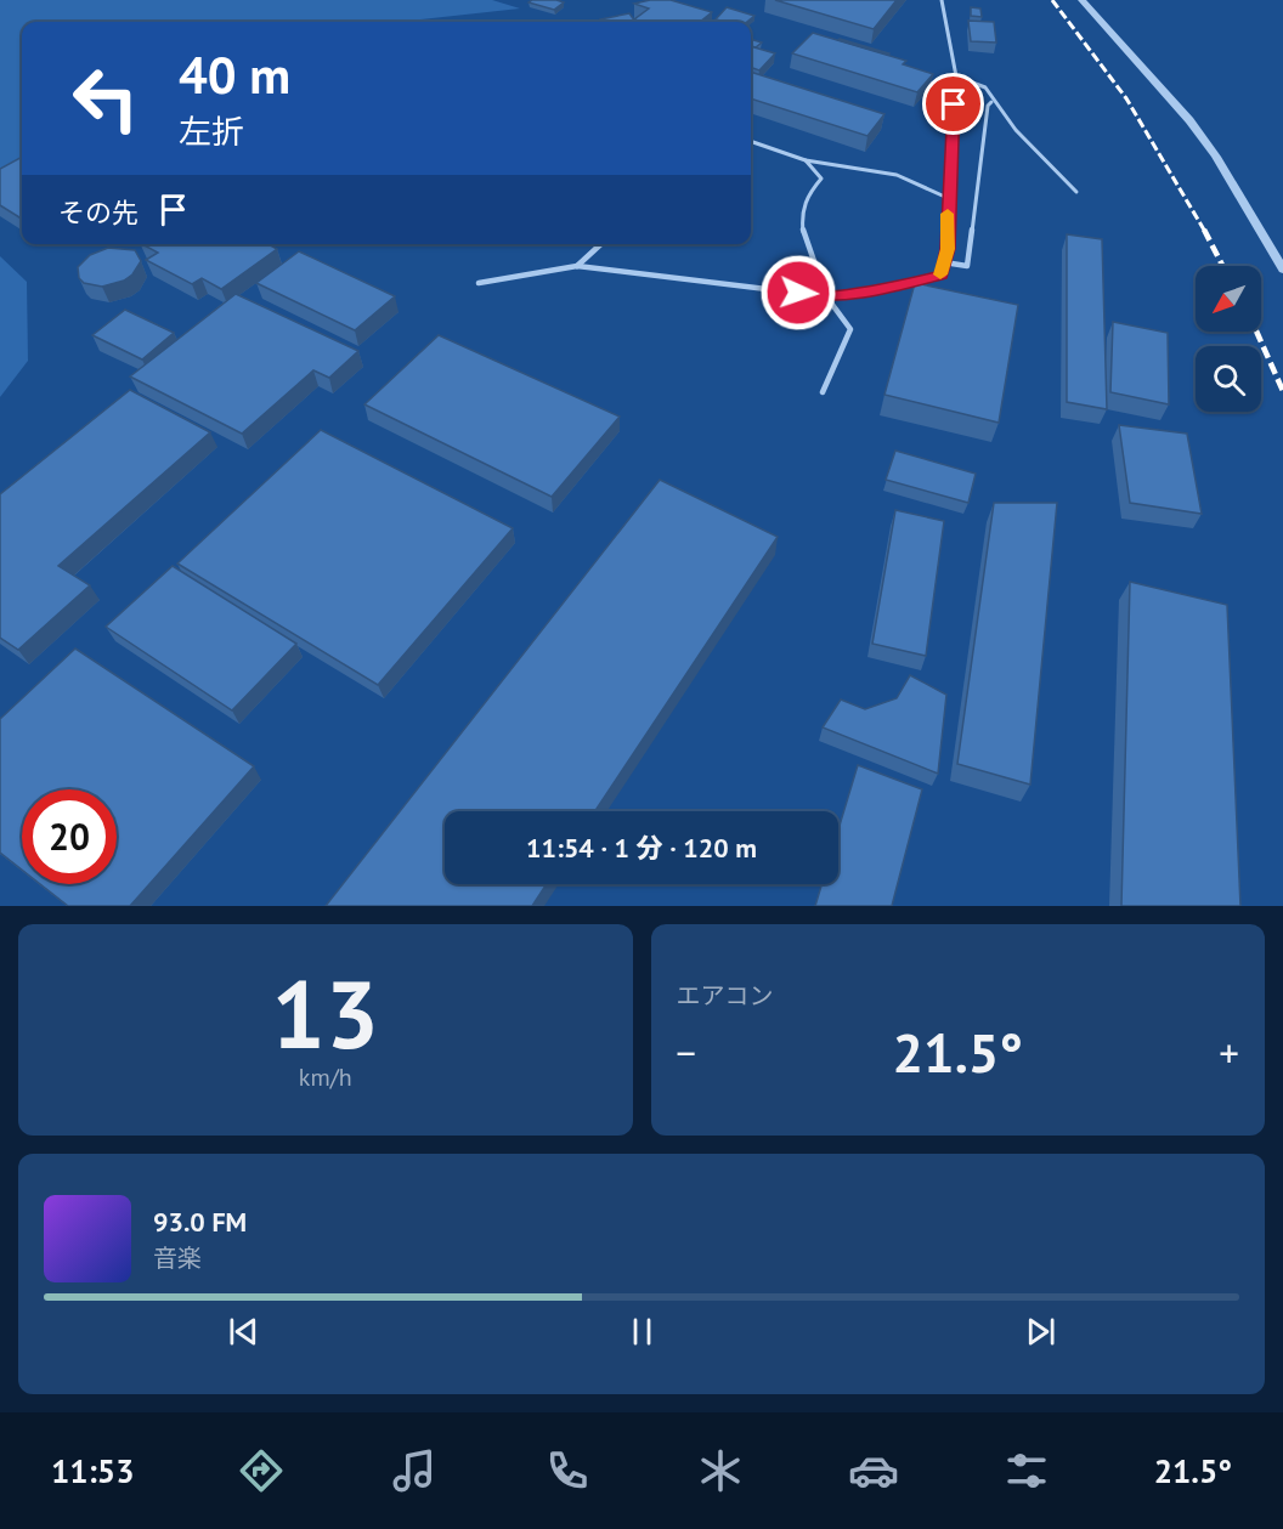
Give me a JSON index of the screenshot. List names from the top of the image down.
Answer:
{
  "north": "bottom left",
  "page": {
    "turn": ["40 m", "左折"],
    "then": "その先",
    "limit": "20",
    "trip": "11:54 · 1 分 · 120 m",
    "tile": [
      ["13", "km/h"],
      "エアコン"
    ],
    "heat": ["−", "21.5°", "+"],
    "song": ["93.0 FM", "音楽"],
    "tabs": ["11:53", "21.5°"]
  }
}
